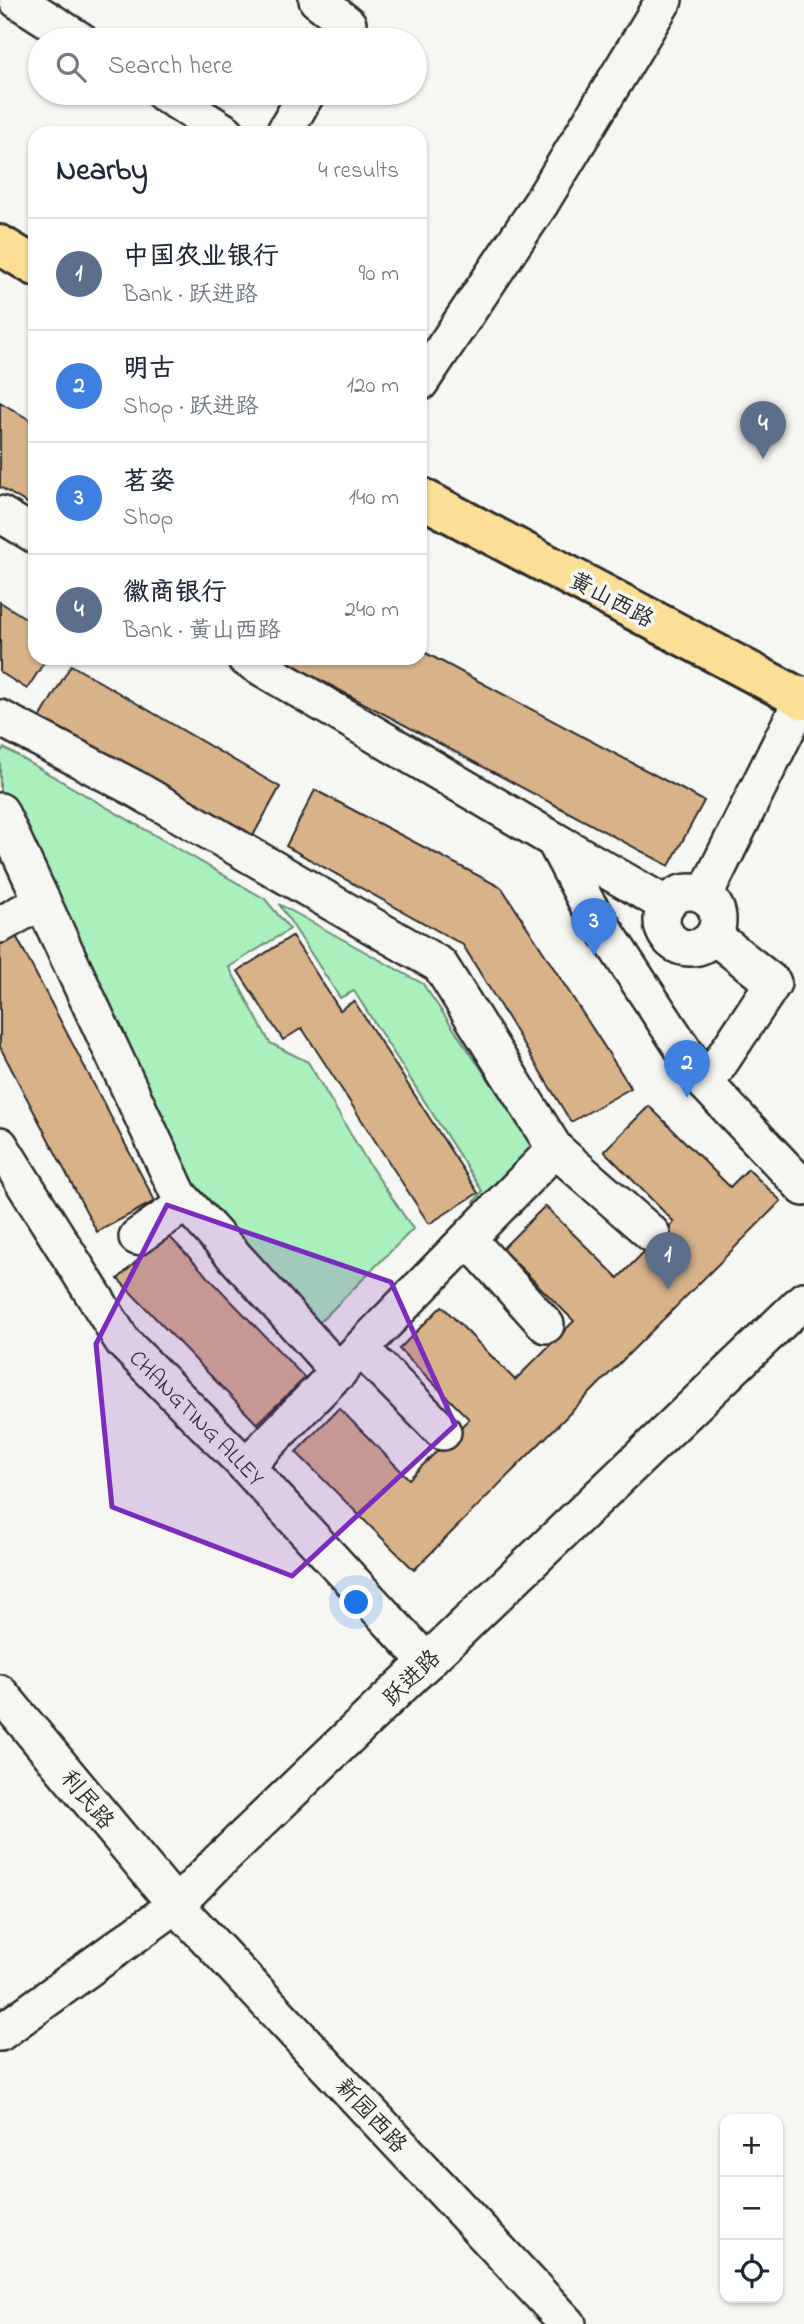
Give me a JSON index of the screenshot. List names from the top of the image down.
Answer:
{
  "streets": {
    "main road": ["黄山西路"],
    "street": [
      "CHANGTING ALLEY",
      "跃进路",
      "利民路",
      "新园西路"
    ]
  },
  "crossings": [
    ["CHANGTING ALLEY", "跃进路"],
    ["跃进路", "利民路"],
    ["跃进路", "新园西路"],
    ["利民路", "新园西路"]
  ],
  "page": {
    "search": "Search here",
    "heading": ["Nearby", "4 results"],
    "list": [
      {
        "mark": "1",
        "name": "中国农业银行",
        "note": "Bank · 跃进路",
        "value": "90 m"
      },
      {
        "mark": "2",
        "name": "明古",
        "note": "Shop · 跃进路",
        "value": "120 m"
      },
      {
        "mark": "3",
        "name": "茗姿",
        "note": "Shop",
        "value": "140 m"
      },
      {
        "mark": "4",
        "name": "徽商银行",
        "note": "Bank · 黄山西路",
        "value": "240 m"
      }
    ],
    "pins": [
      "4",
      "3",
      "2",
      "1"
    ],
    "map_buttons": ["+", "−"]
  }
}
